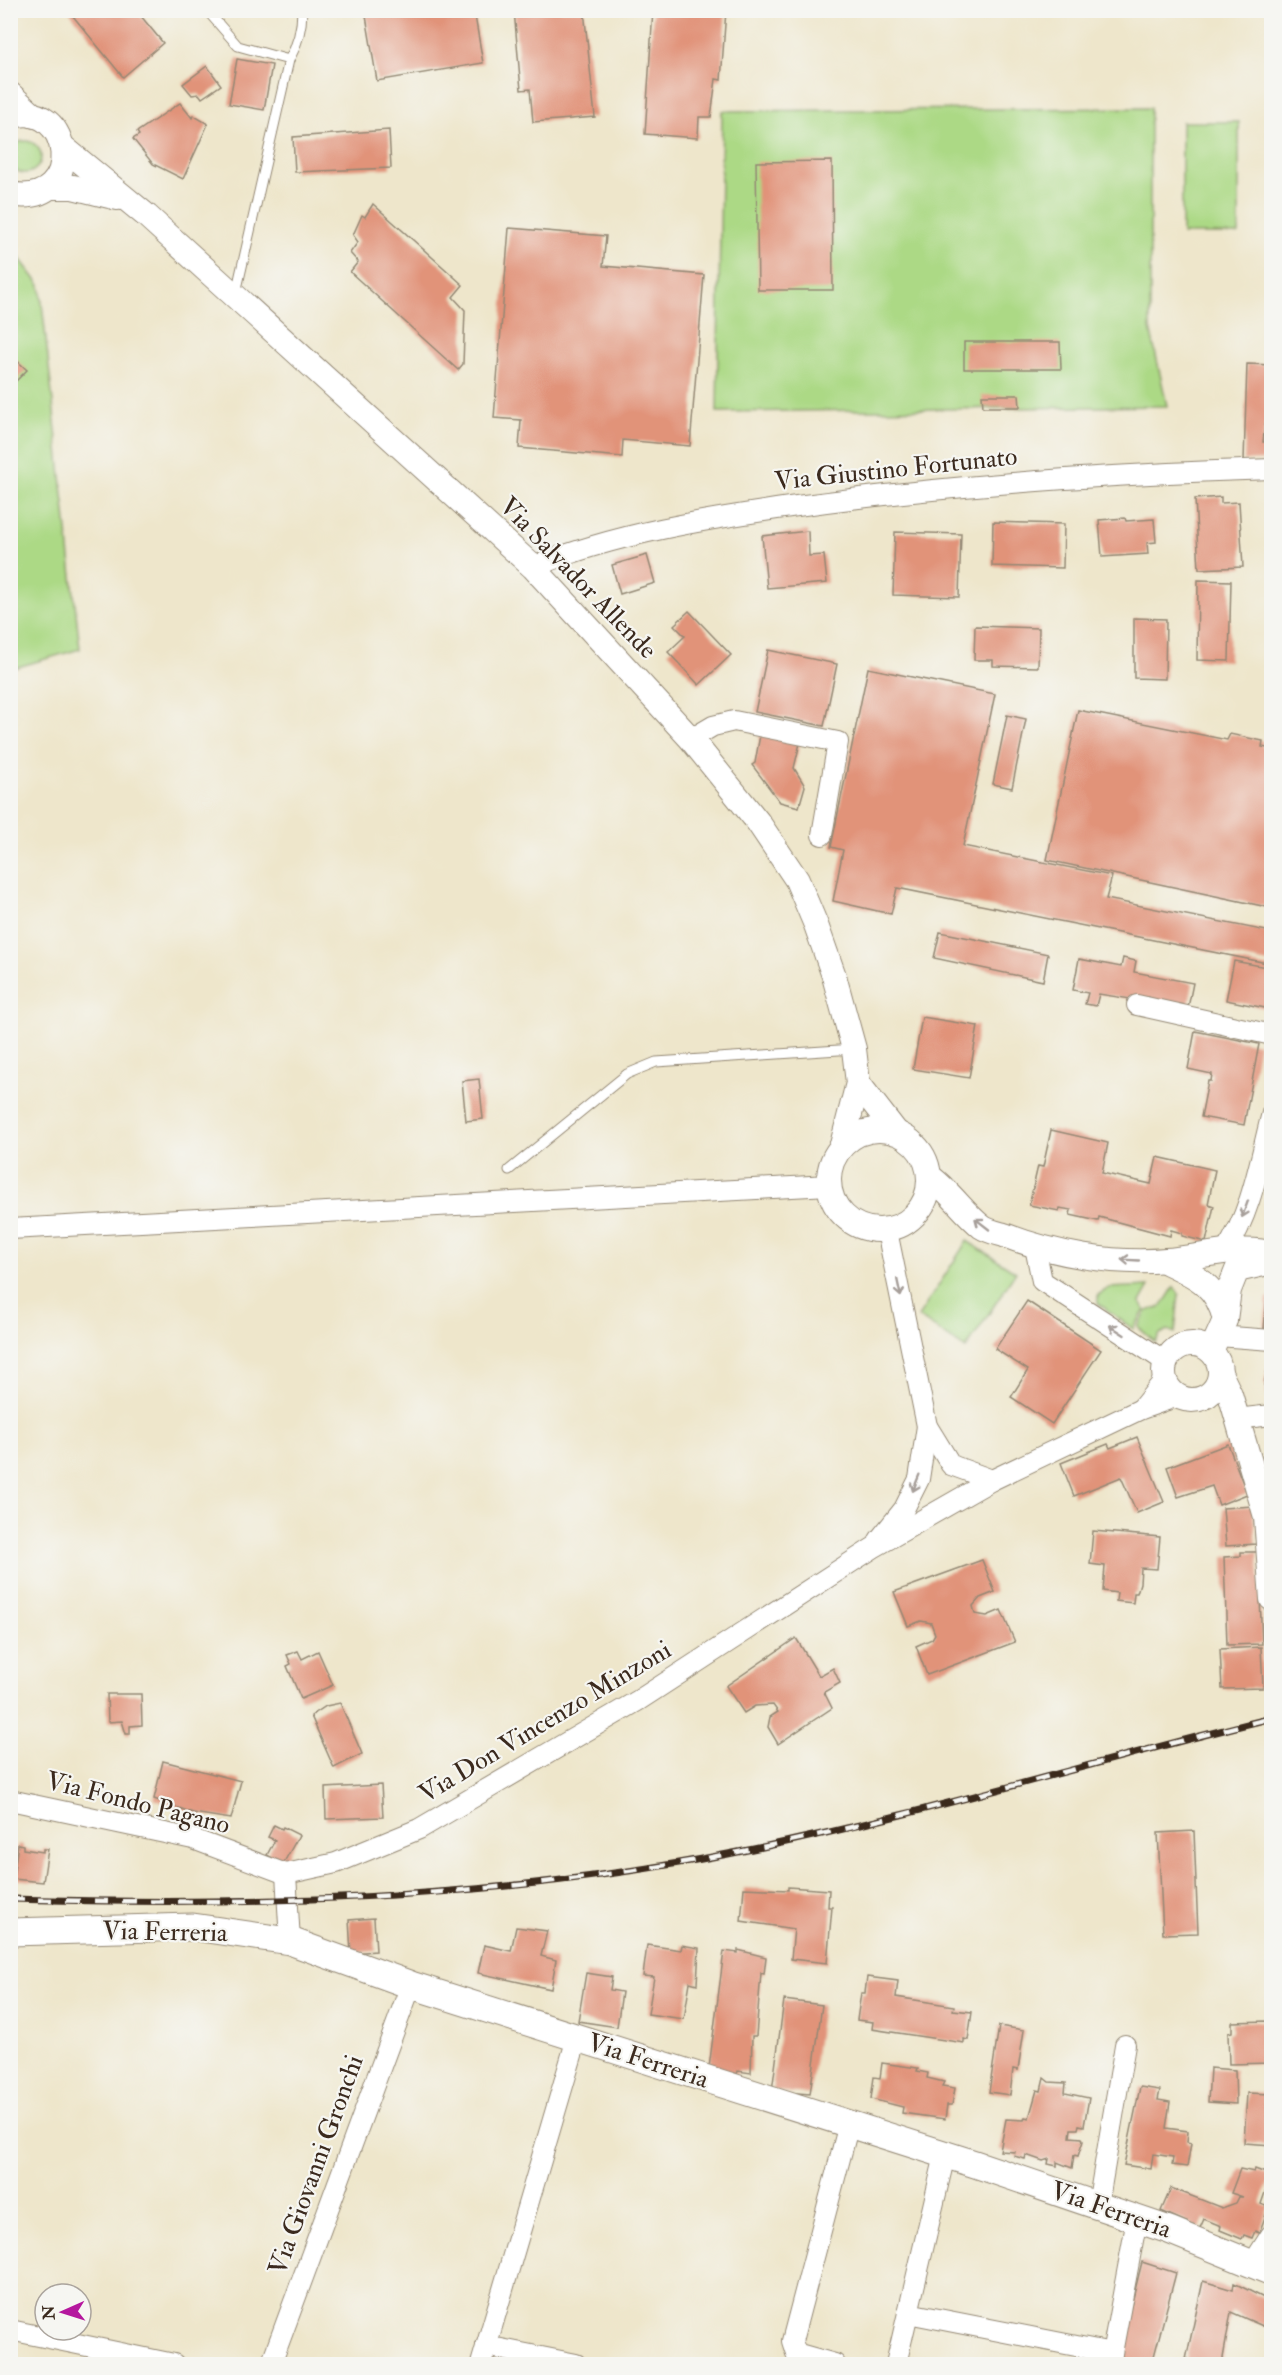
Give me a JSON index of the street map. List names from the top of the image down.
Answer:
{
  "streets": {
    "main road": ["Via Ferreria"],
    "street": [
      "Via Giustino Fortunato",
      "Via Salvador Allende",
      "Via Don Vincenzo Minzoni",
      "Via Fondo Pagano",
      "Via Giovanni Gronchi"
    ]
  },
  "crossings": [
    ["Via Giustino Fortunato", "Via Salvador Allende"],
    ["Via Don Vincenzo Minzoni", "Via Fondo Pagano"],
    ["Via Ferreria", "Via Giovanni Gronchi"]
  ],
  "north": "left"
}
